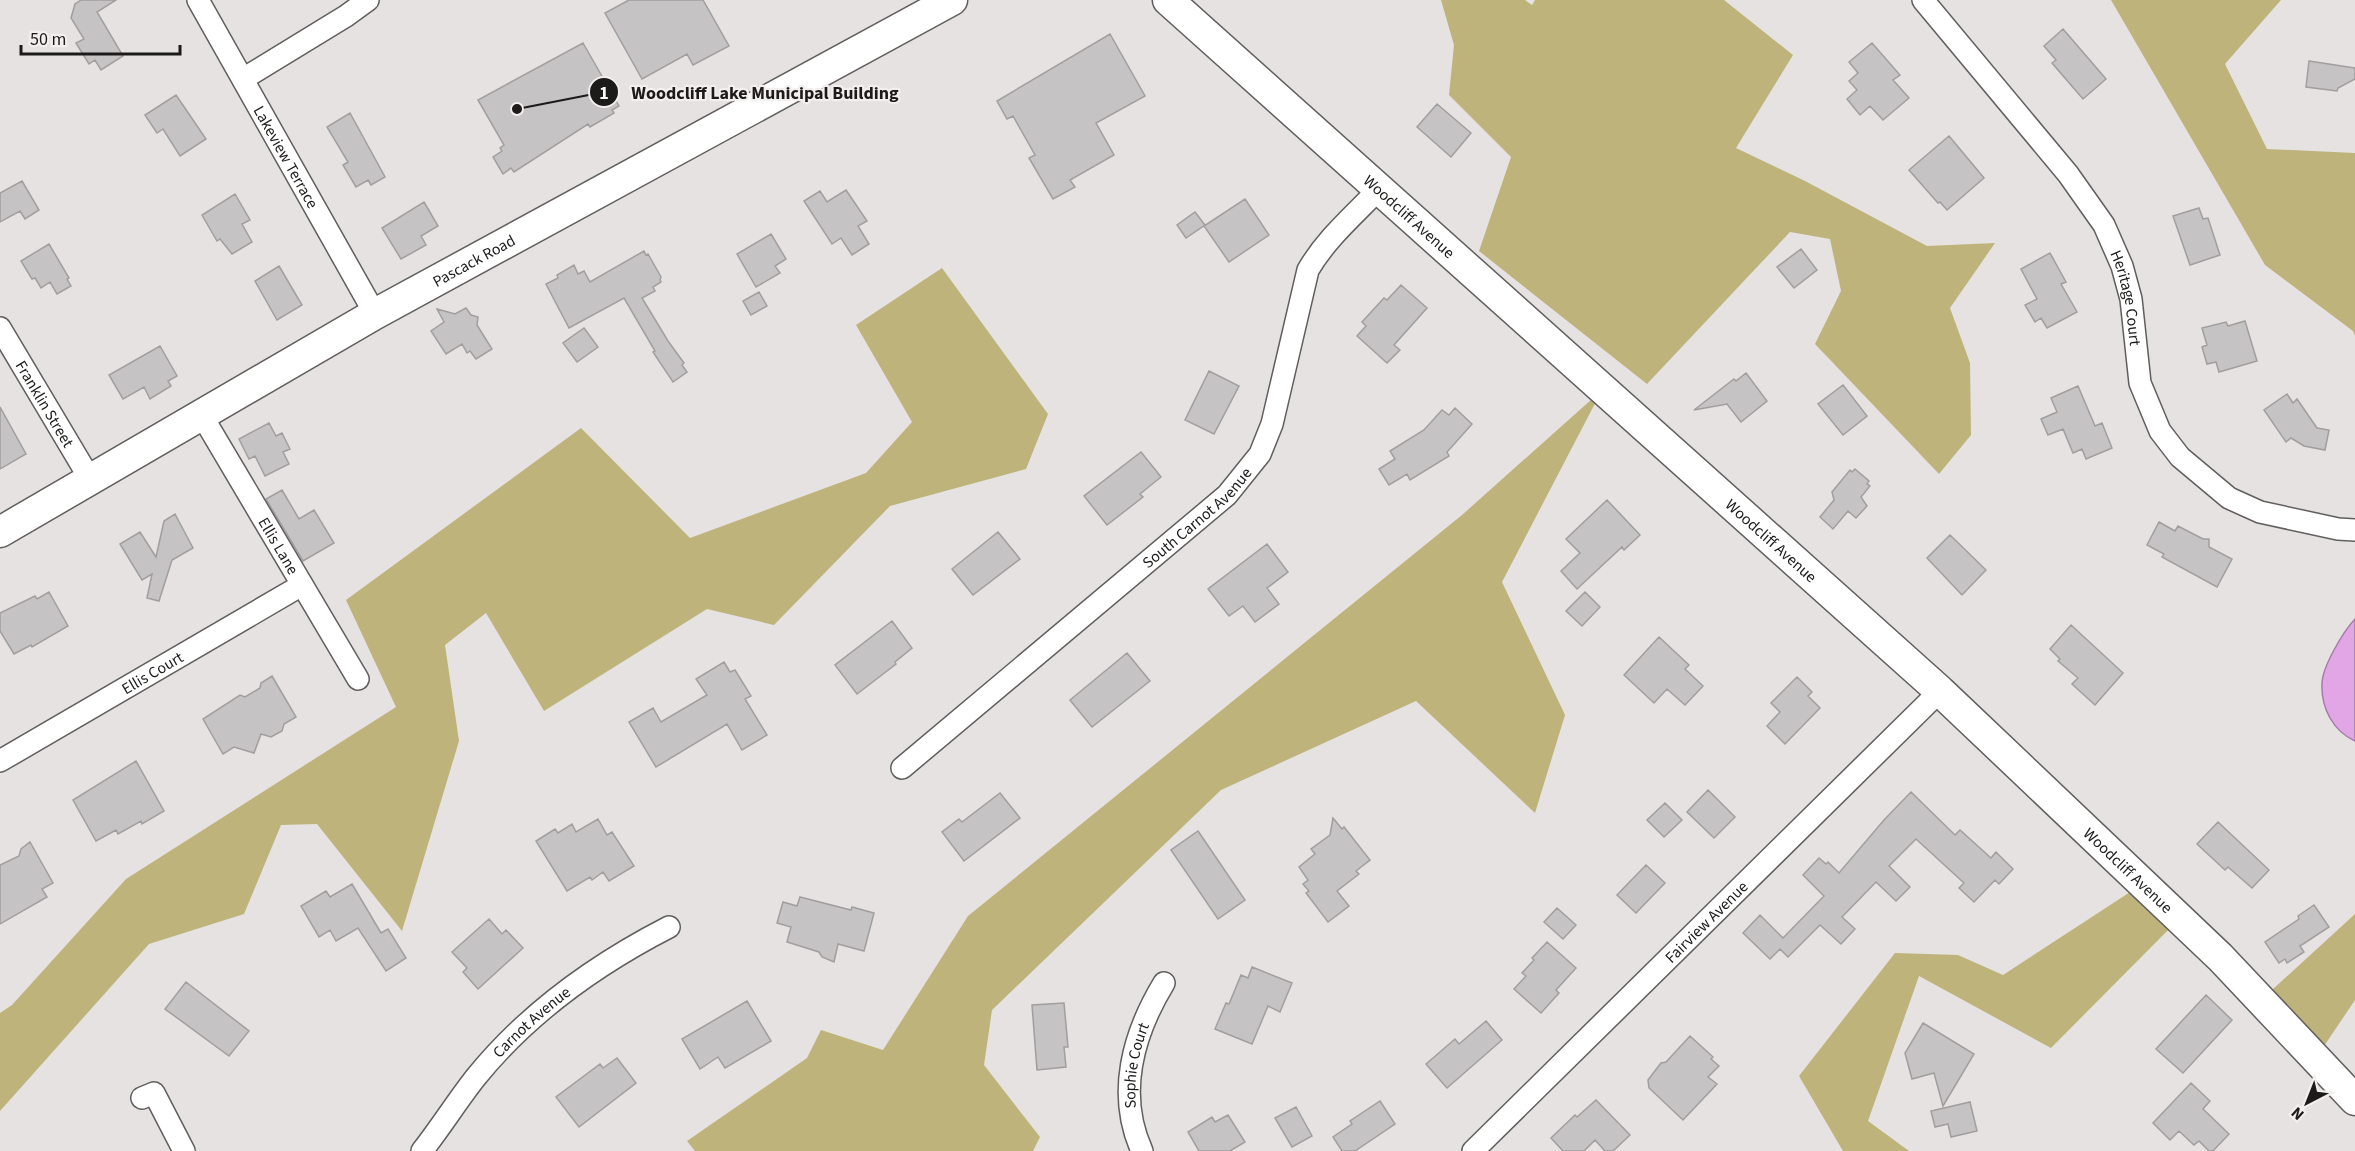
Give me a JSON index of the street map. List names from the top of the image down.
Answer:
{
  "streets": {
    "main road": ["Woodcliff Avenue", "Pascack Road"],
    "street": [
      "Lakeview Terrace",
      "Heritage Court",
      "Franklin Street",
      "South Carnot Avenue",
      "Ellis Lane",
      "Ellis Court",
      "Fairview Avenue",
      "Carnot Avenue",
      "Sophie Court"
    ]
  },
  "crossings": [
    ["Lakeview Terrace", "Pascack Road"],
    ["Woodcliff Avenue", "South Carnot Avenue"],
    ["Woodcliff Avenue", "Fairview Avenue"],
    ["Pascack Road", "Franklin Street"],
    ["Pascack Road", "Ellis Lane"],
    ["Ellis Lane", "Ellis Court"]
  ],
  "places": ["Woodcliff Lake Municipal Building"],
  "scale_bar": "50 m",
  "north": "bottom left"
}
